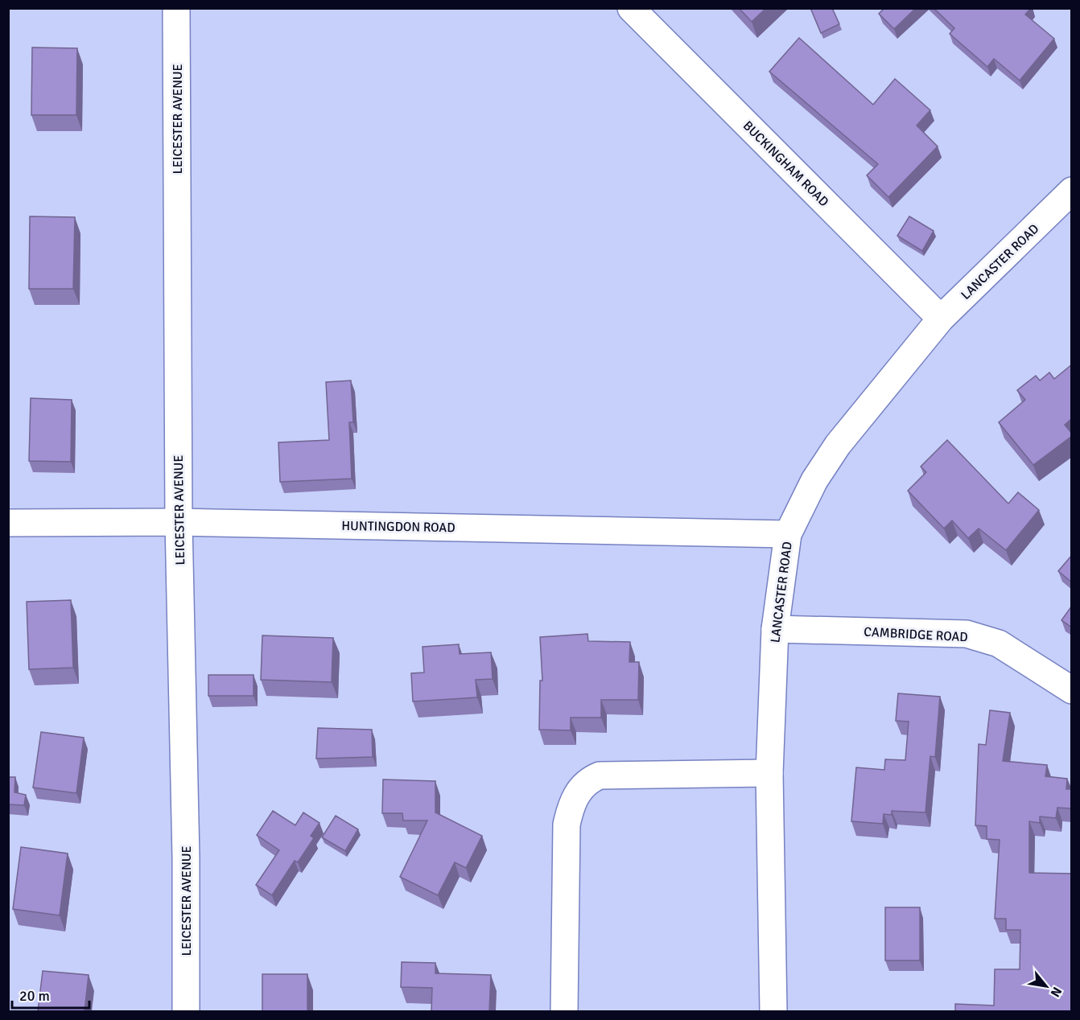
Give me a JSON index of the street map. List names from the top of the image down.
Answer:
{
  "streets": {
    "street": [
      "LEICESTER AVENUE",
      "BUCKINGHAM ROAD",
      "LANCASTER ROAD",
      "HUNTINGDON ROAD",
      "CAMBRIDGE ROAD"
    ]
  },
  "crossings": [
    ["LEICESTER AVENUE", "HUNTINGDON ROAD"],
    ["BUCKINGHAM ROAD", "LANCASTER ROAD"],
    ["LANCASTER ROAD", "HUNTINGDON ROAD"],
    ["LANCASTER ROAD", "CAMBRIDGE ROAD"]
  ],
  "scale_bar": "20 m",
  "north": "bottom right"
}
